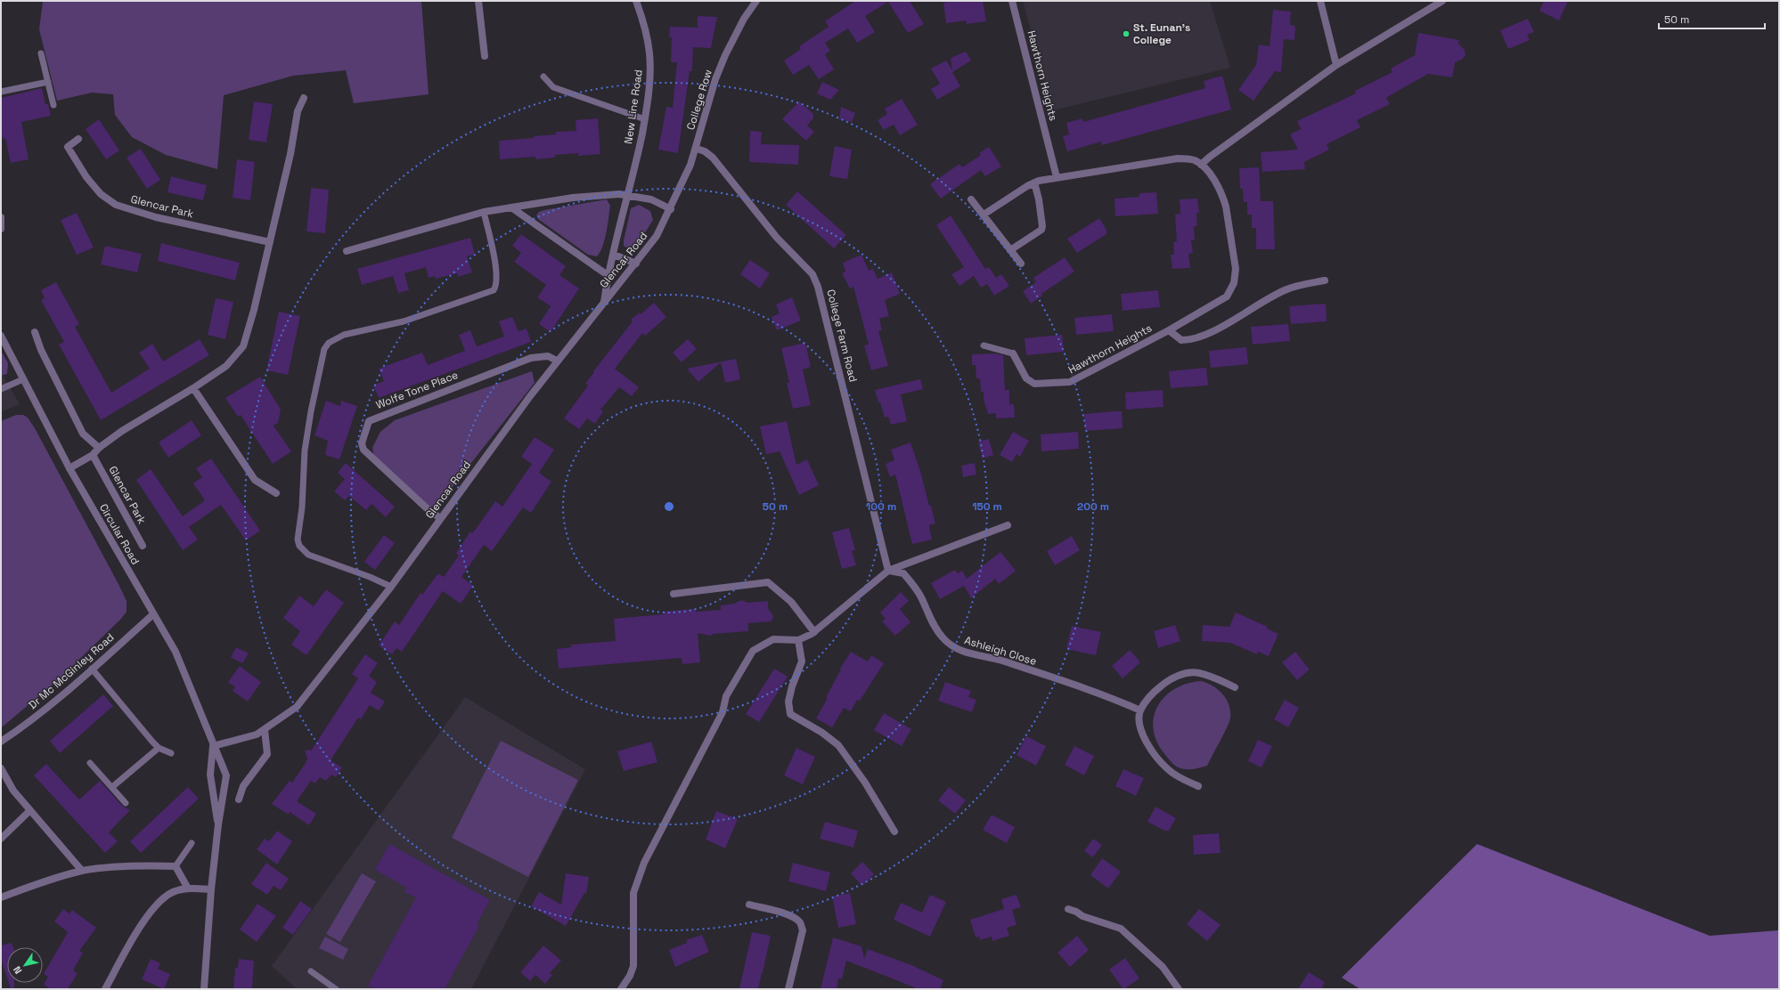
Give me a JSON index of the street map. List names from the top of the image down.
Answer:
{
  "streets": {
    "street": [
      "Hawthorn Heights",
      "College Row",
      "New Line Road",
      "Glencar Park",
      "Glencar Road",
      "College Farm Road",
      "Wolfe Tone Place",
      "Circular Road",
      "Ashleigh Close",
      "Dr Mc McGinley Road"
    ]
  },
  "crossings": [
    ["College Row", "Glencar Road"],
    ["College Row", "College Farm Road"],
    ["New Line Road", "Glencar Road"],
    ["Glencar Road", "Wolfe Tone Place"],
    ["Glencar Road", "Circular Road"],
    ["College Farm Road", "Ashleigh Close"],
    ["Circular Road", "Dr Mc McGinley Road"]
  ],
  "places": ["St. Eunan's College"],
  "scale_bar": "50 m",
  "north": "bottom left",
  "rings": [
    "50 m",
    "100 m",
    "150 m",
    "200 m"
  ]
}
